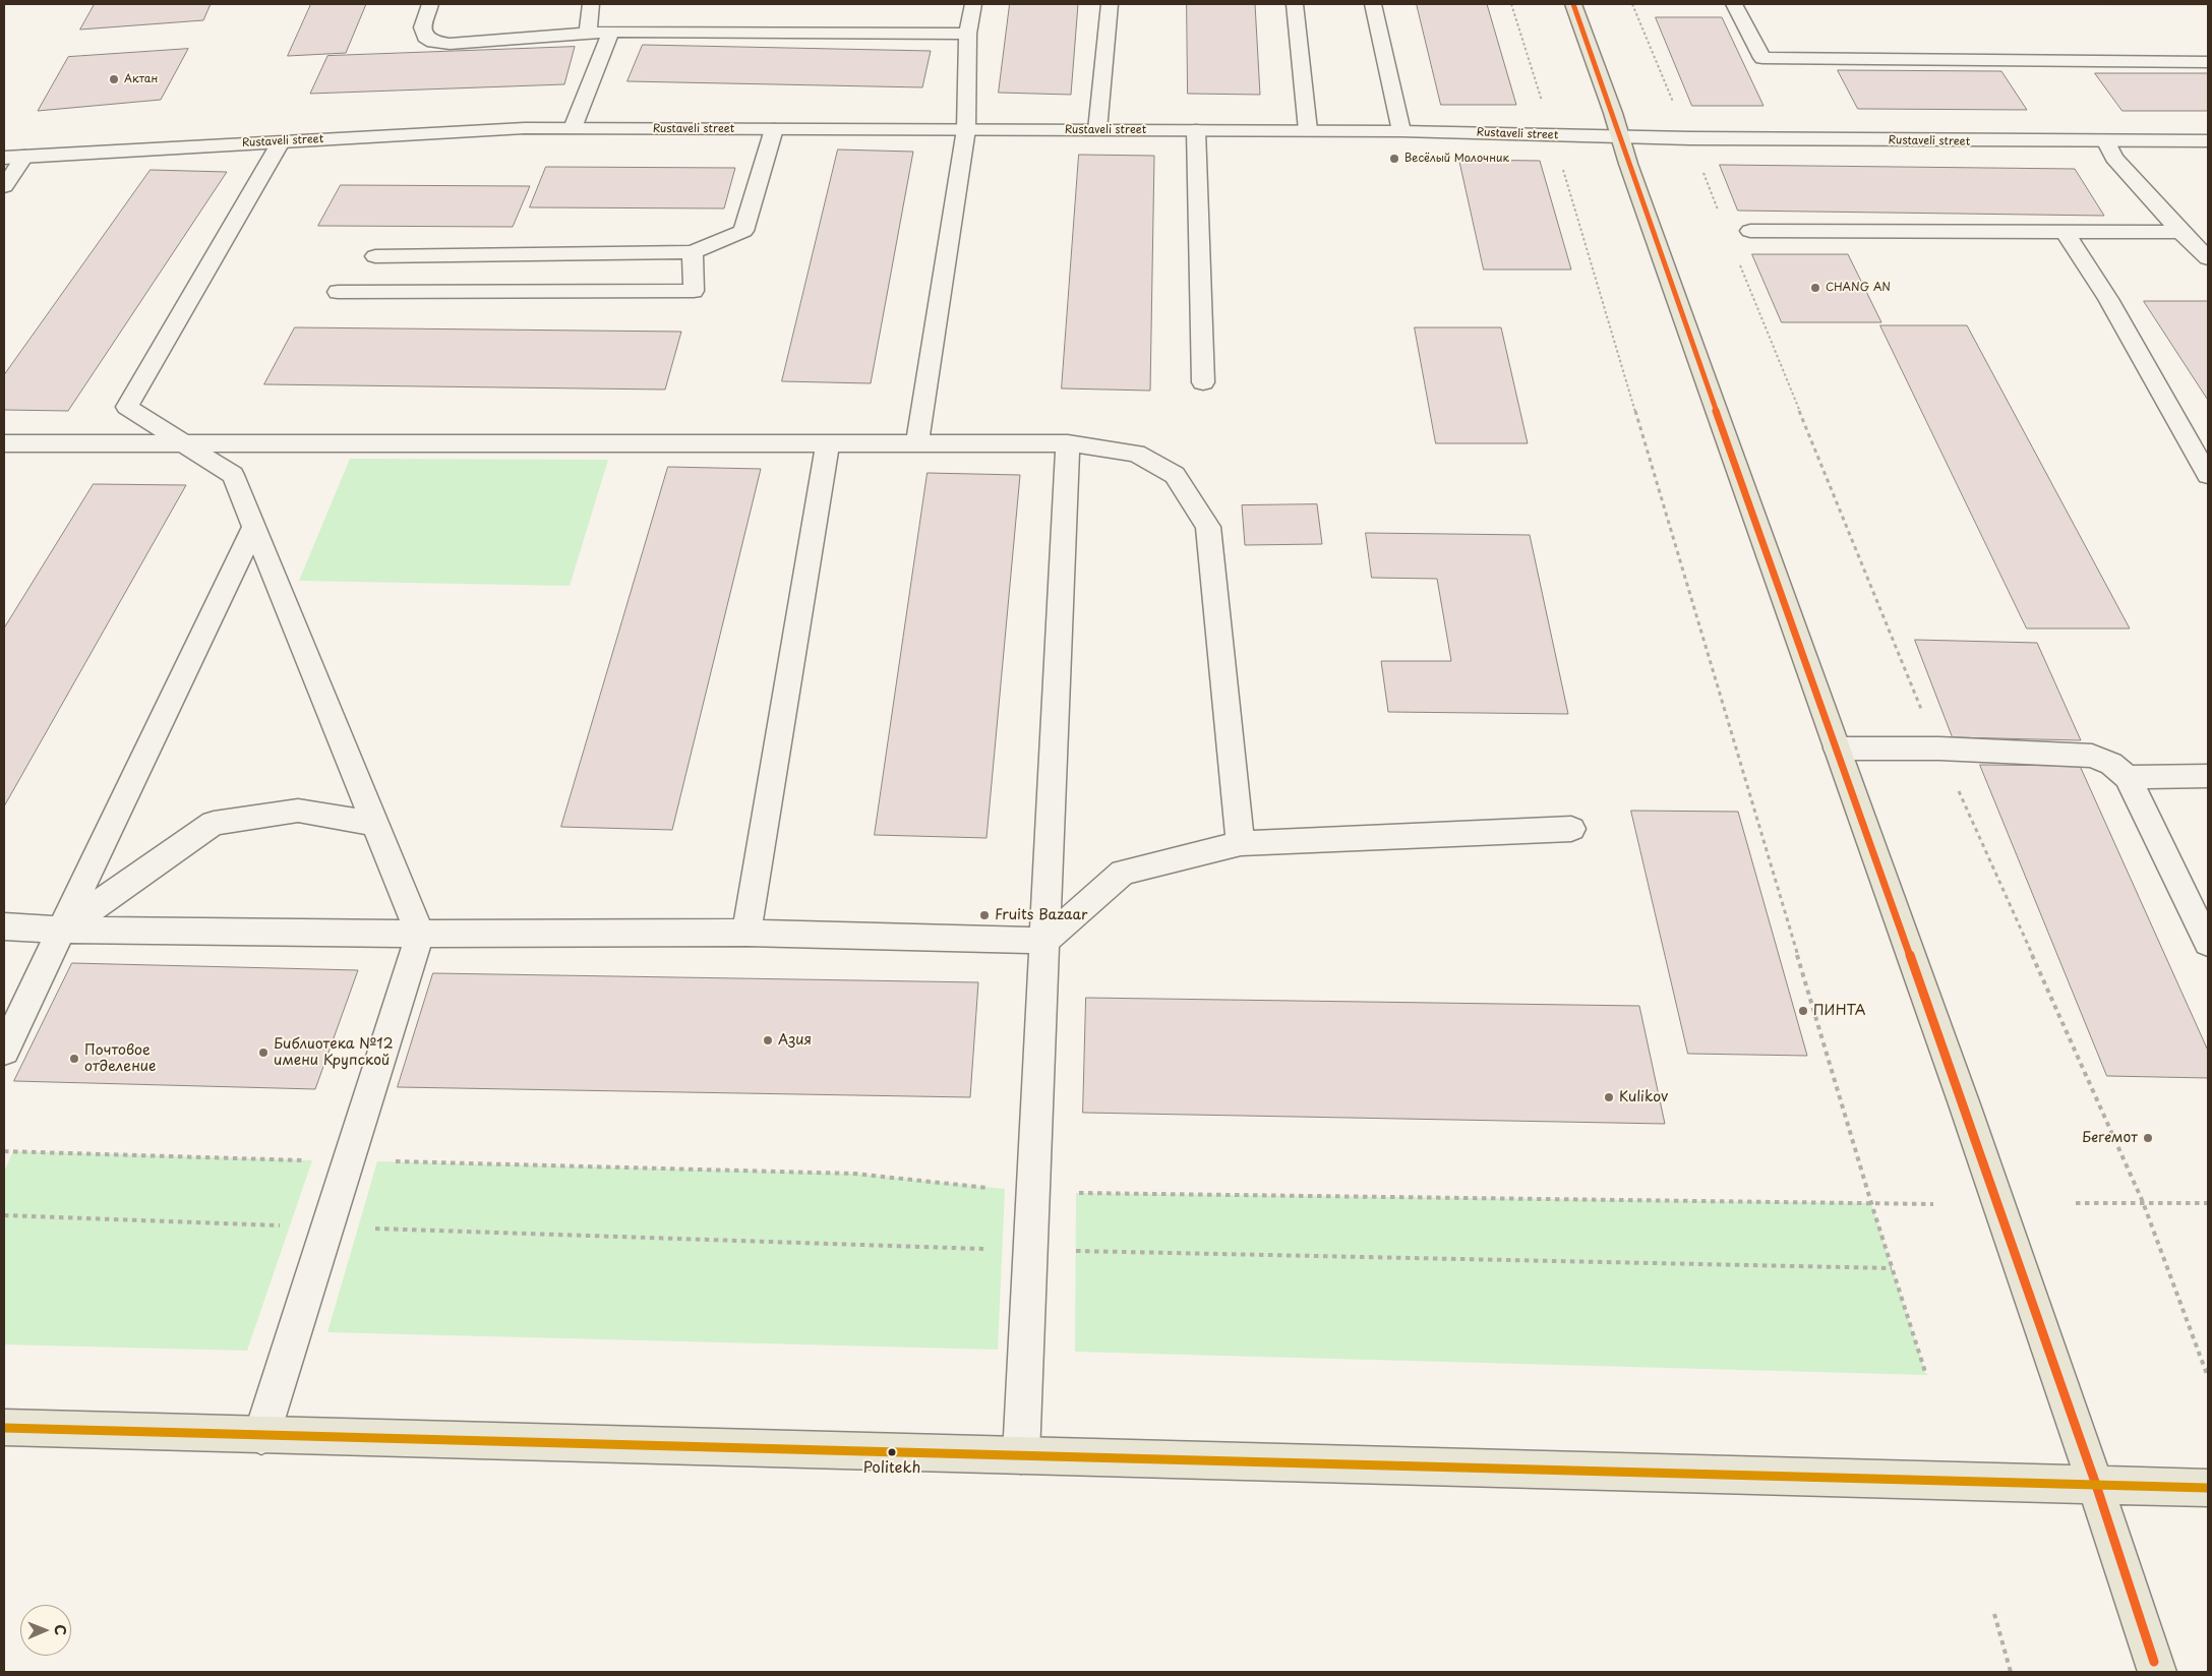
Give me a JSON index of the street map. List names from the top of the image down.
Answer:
{
  "streets": {
    "street": ["Rustaveli street"]
  },
  "places": [
    "Актан",
    "Весёлый Молочник",
    "CHANG AN",
    "Fruits Bazaar",
    "ПИНТА",
    "Азия",
    "Библиотека №12 имени Крупской",
    "Почтовое отделение",
    "Kulikov",
    "Бегемот",
    "Politekh"
  ],
  "north": "right"
}
